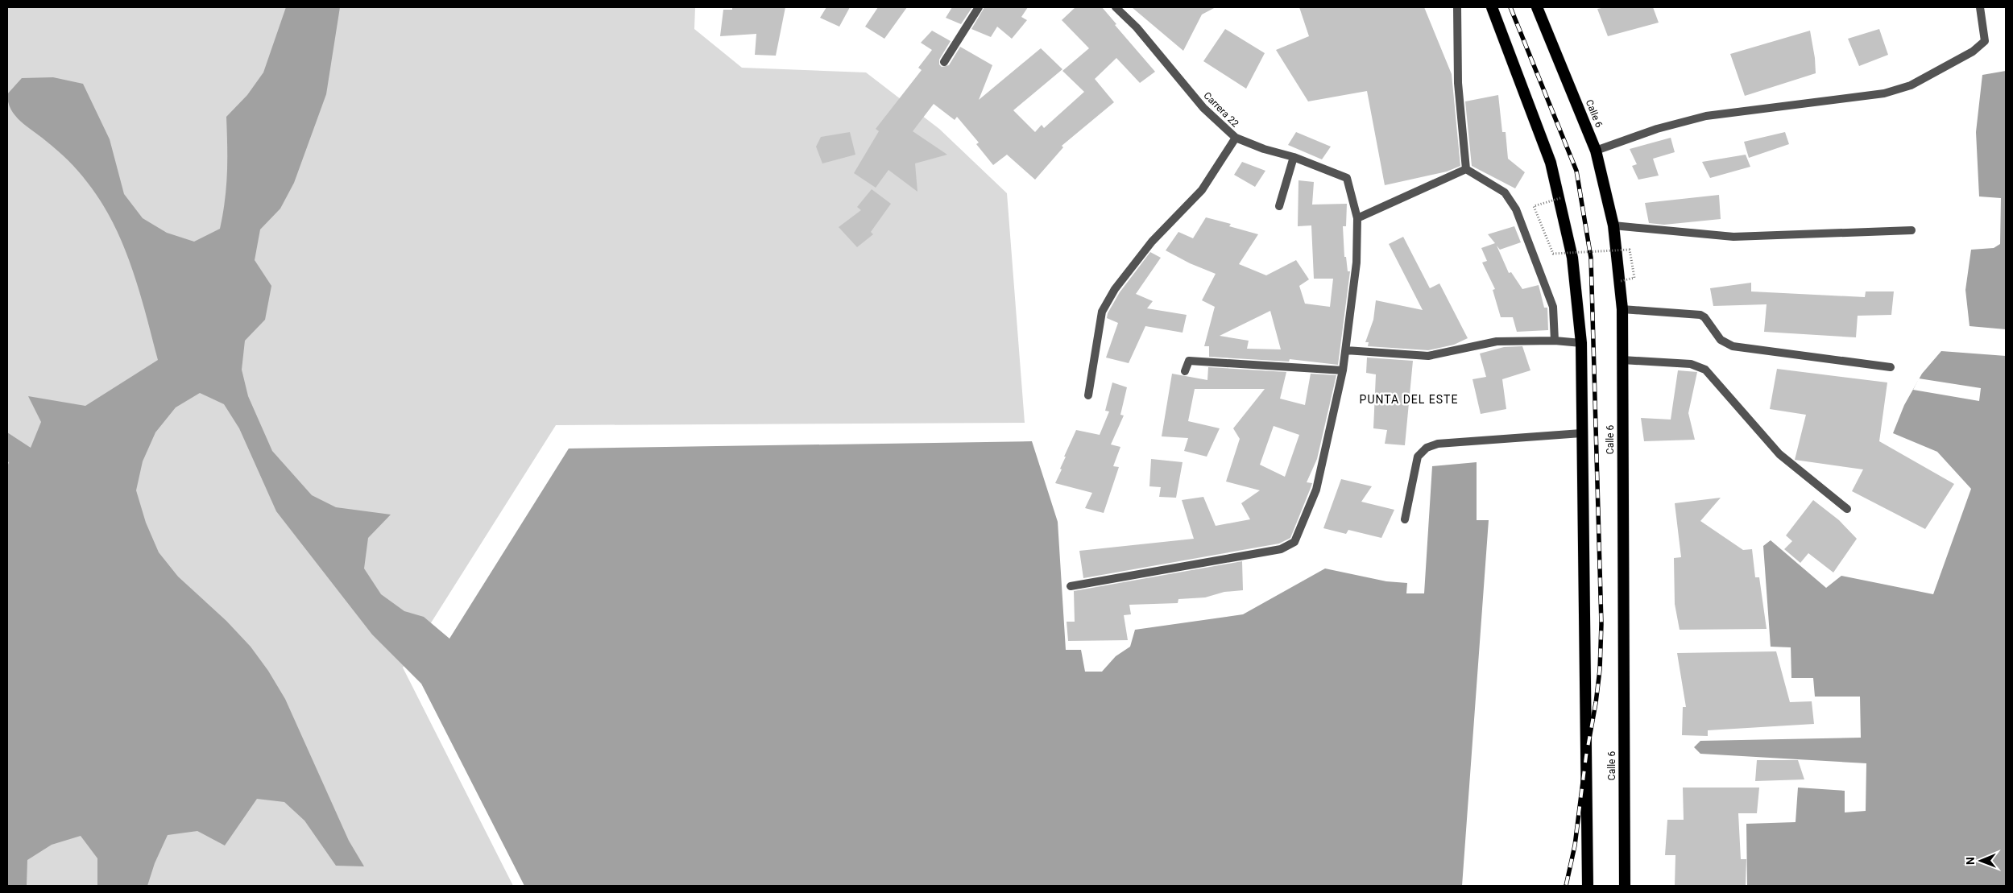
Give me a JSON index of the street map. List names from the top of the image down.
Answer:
{
  "streets": {
    "highway": ["Calle 6"],
    "street": ["Carrera 22"]
  },
  "districts": ["PUNTA DEL ESTE"],
  "north": "left"
}
